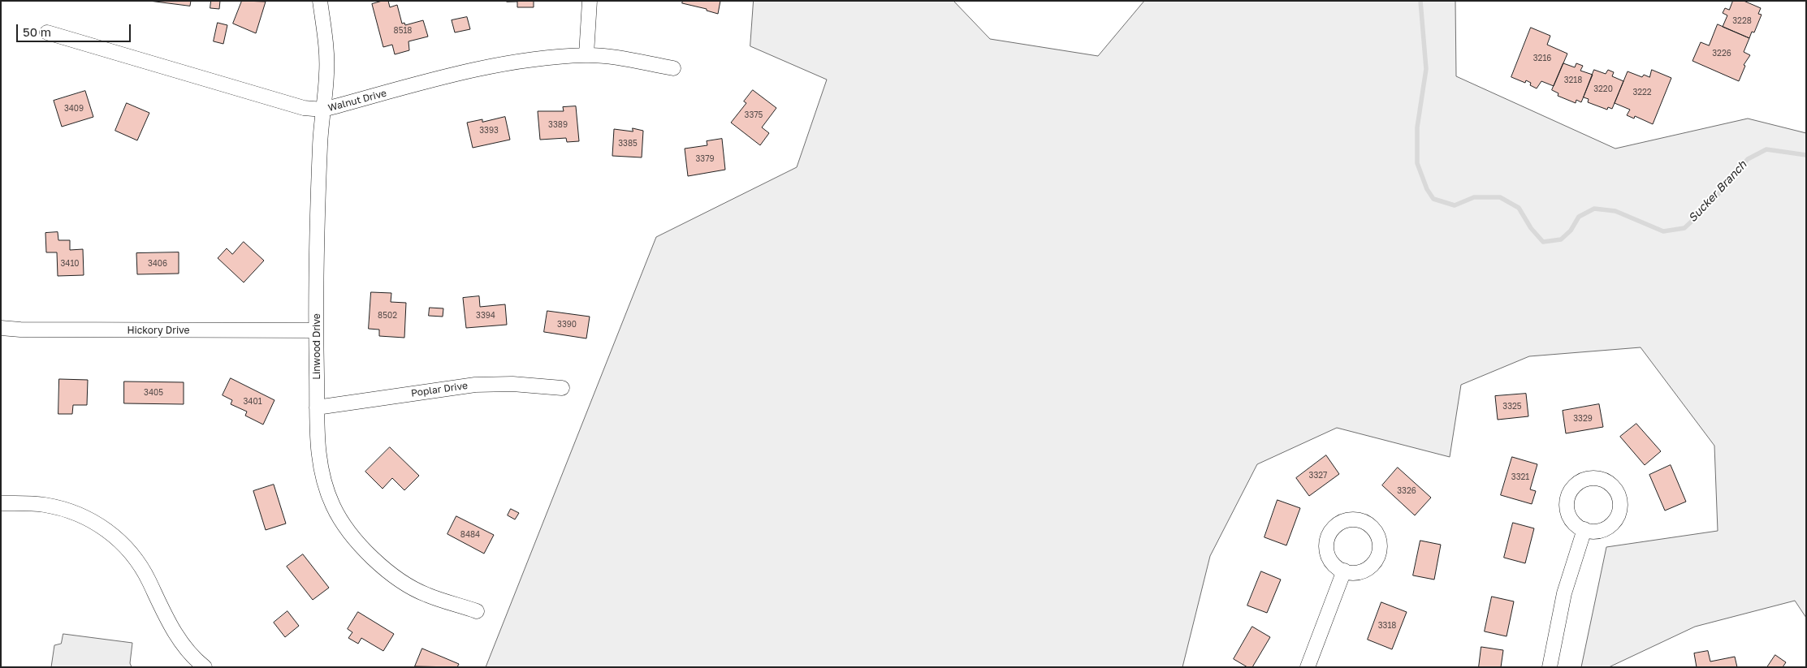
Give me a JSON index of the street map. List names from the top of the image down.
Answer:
{
  "streets": {
    "street": [
      "Walnut Drive",
      "Hickory Drive",
      "Linwood Drive",
      "Poplar Drive"
    ]
  },
  "crossings": [
    ["Walnut Drive", "Linwood Drive"],
    ["Hickory Drive", "Linwood Drive"],
    ["Linwood Drive", "Poplar Drive"]
  ],
  "water": ["Sucker Branch"],
  "house_numbers": [
    "3228",
    "8518",
    "3226",
    "3216",
    "3218",
    "3220",
    "3222",
    "3409",
    "3375",
    "3389",
    "3393",
    "3385",
    "3379",
    "3410",
    "3406",
    "8502",
    "3394",
    "3390",
    "3405",
    "3401",
    "3325",
    "3329",
    "3327",
    "3321",
    "3326",
    "8484",
    "3318"
  ],
  "scale_bar": "50 m"
}
